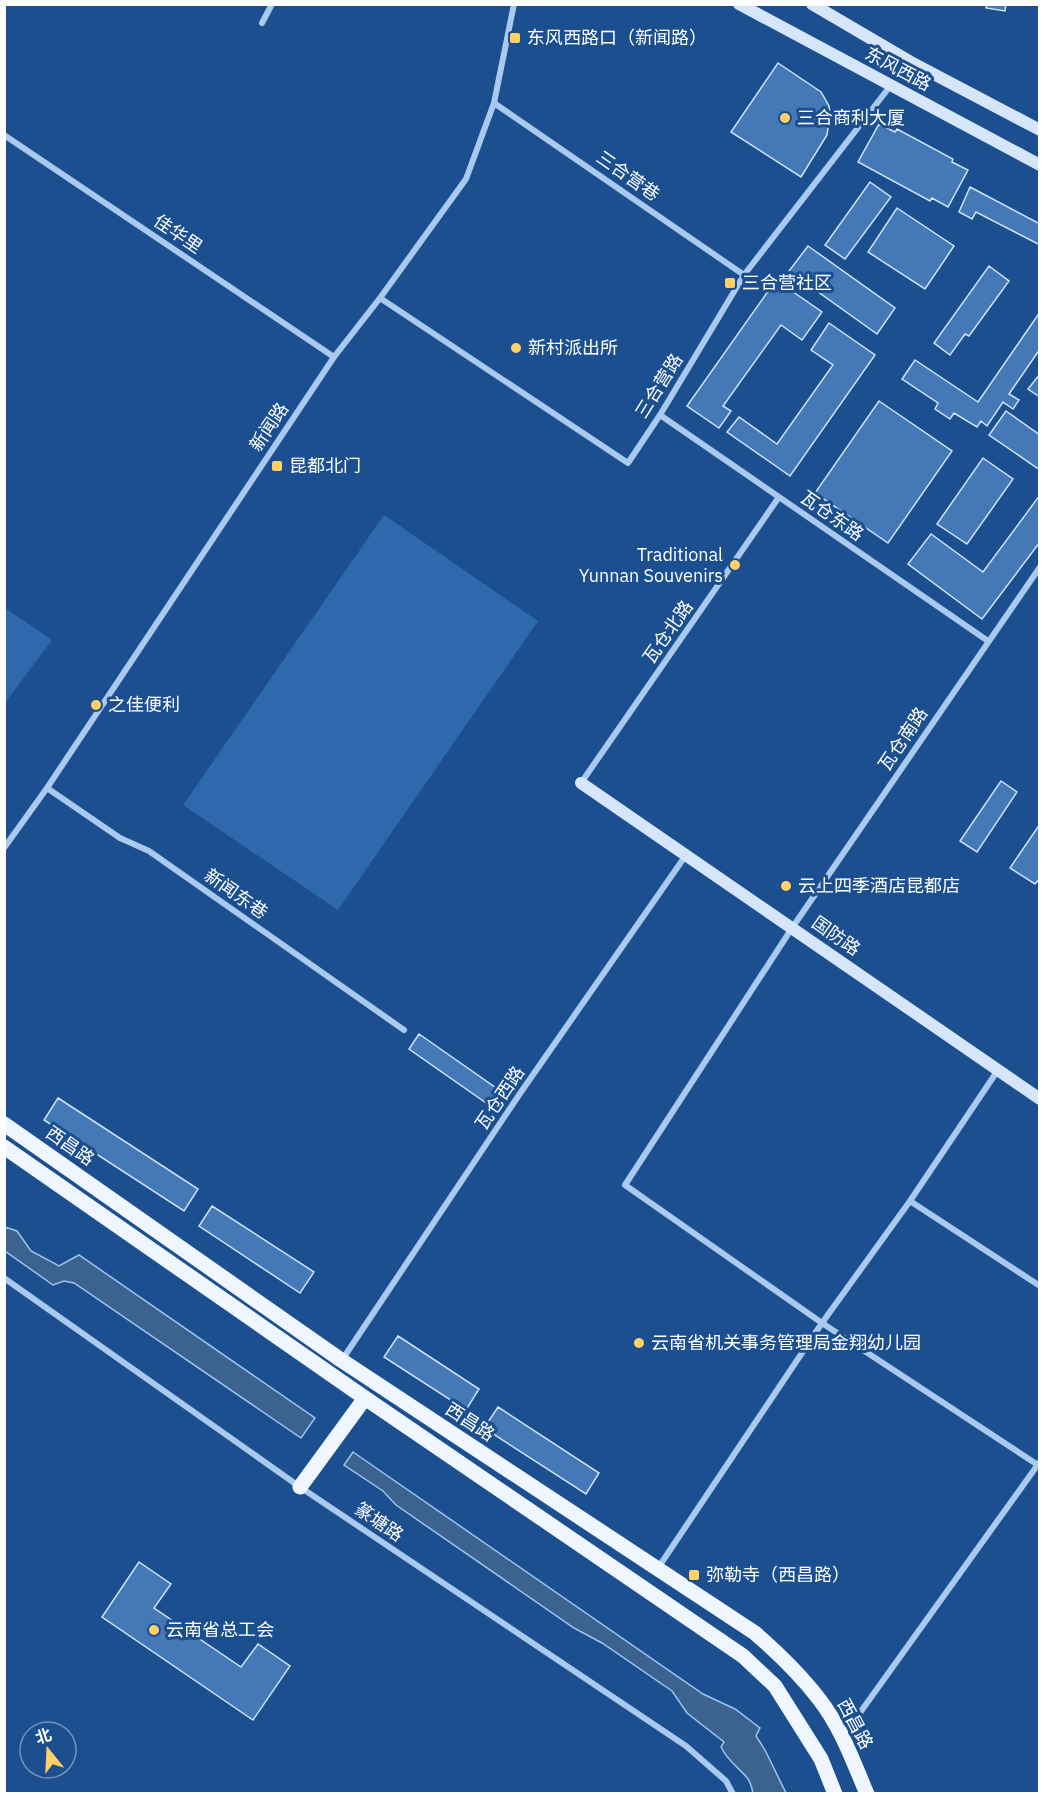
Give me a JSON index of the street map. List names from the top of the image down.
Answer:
{
  "streets": {
    "main road": ["东风西路", "国防路", "西昌路"],
    "street": [
      "三合营巷",
      "佳华里",
      "三合营路",
      "新闻路",
      "瓦仓东路",
      "瓦仓北路",
      "瓦仓南路",
      "新闻东巷",
      "瓦仓西路",
      "篆塘路"
    ]
  },
  "crossings": [
    ["东风西路", "三合营路"],
    ["三合营巷", "三合营路"],
    ["三合营巷", "新闻路"],
    ["佳华里", "新闻路"],
    ["三合营路", "新闻路"],
    ["三合营路", "瓦仓东路"],
    ["新闻路", "新闻东巷"],
    ["瓦仓东路", "瓦仓北路"],
    ["瓦仓东路", "瓦仓南路"],
    ["瓦仓北路", "国防路"],
    ["瓦仓南路", "国防路"],
    ["国防路", "瓦仓西路"],
    ["瓦仓西路", "西昌路"]
  ],
  "places": {
    "transit": [
      "东风西路口（新闻路）",
      "三合营社区",
      "昆都北门",
      "弥勒寺（西昌路）"
    ],
    "other": [
      "三合商利大厦",
      "新村派出所",
      "Traditional Yunnan Souvenirs",
      "之佳便利",
      "云上四季酒店昆都店",
      "云南省机关事务管理局金翔幼儿园",
      "云南省总工会"
    ]
  },
  "north": "top"
}
